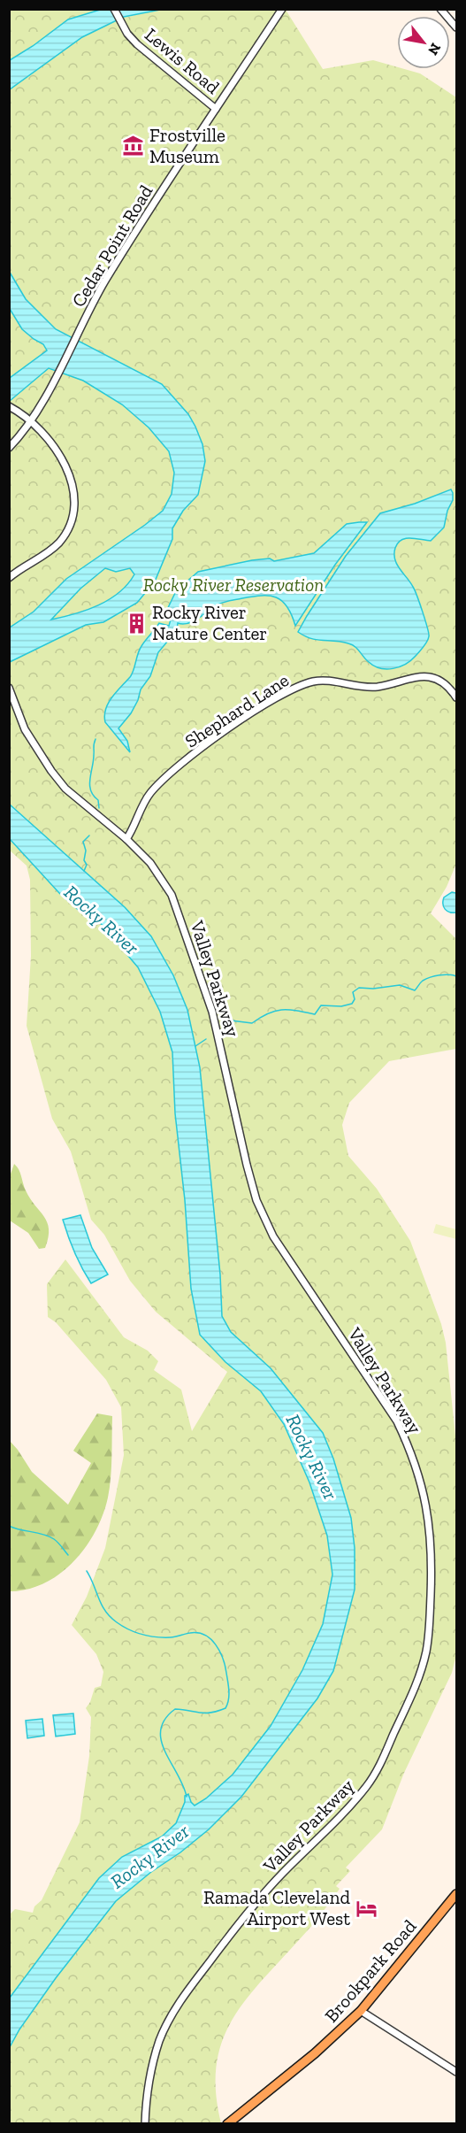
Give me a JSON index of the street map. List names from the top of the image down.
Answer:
{
  "streets": {
    "main road": ["Brookpark Road"],
    "street": [
      "Lewis Road",
      "Cedar Point Road",
      "Shephard Lane",
      "Valley Parkway"
    ]
  },
  "crossings": [
    ["Lewis Road", "Cedar Point Road"],
    ["Shephard Lane", "Valley Parkway"]
  ],
  "water": ["Rocky River"],
  "parks": ["Rocky River Reservation"],
  "places": {
    "museum": ["Frostville Museum"],
    "building": ["Rocky River Nature Center"],
    "hotel": ["Ramada Cleveland Airport West"]
  },
  "north": "bottom right"
}
